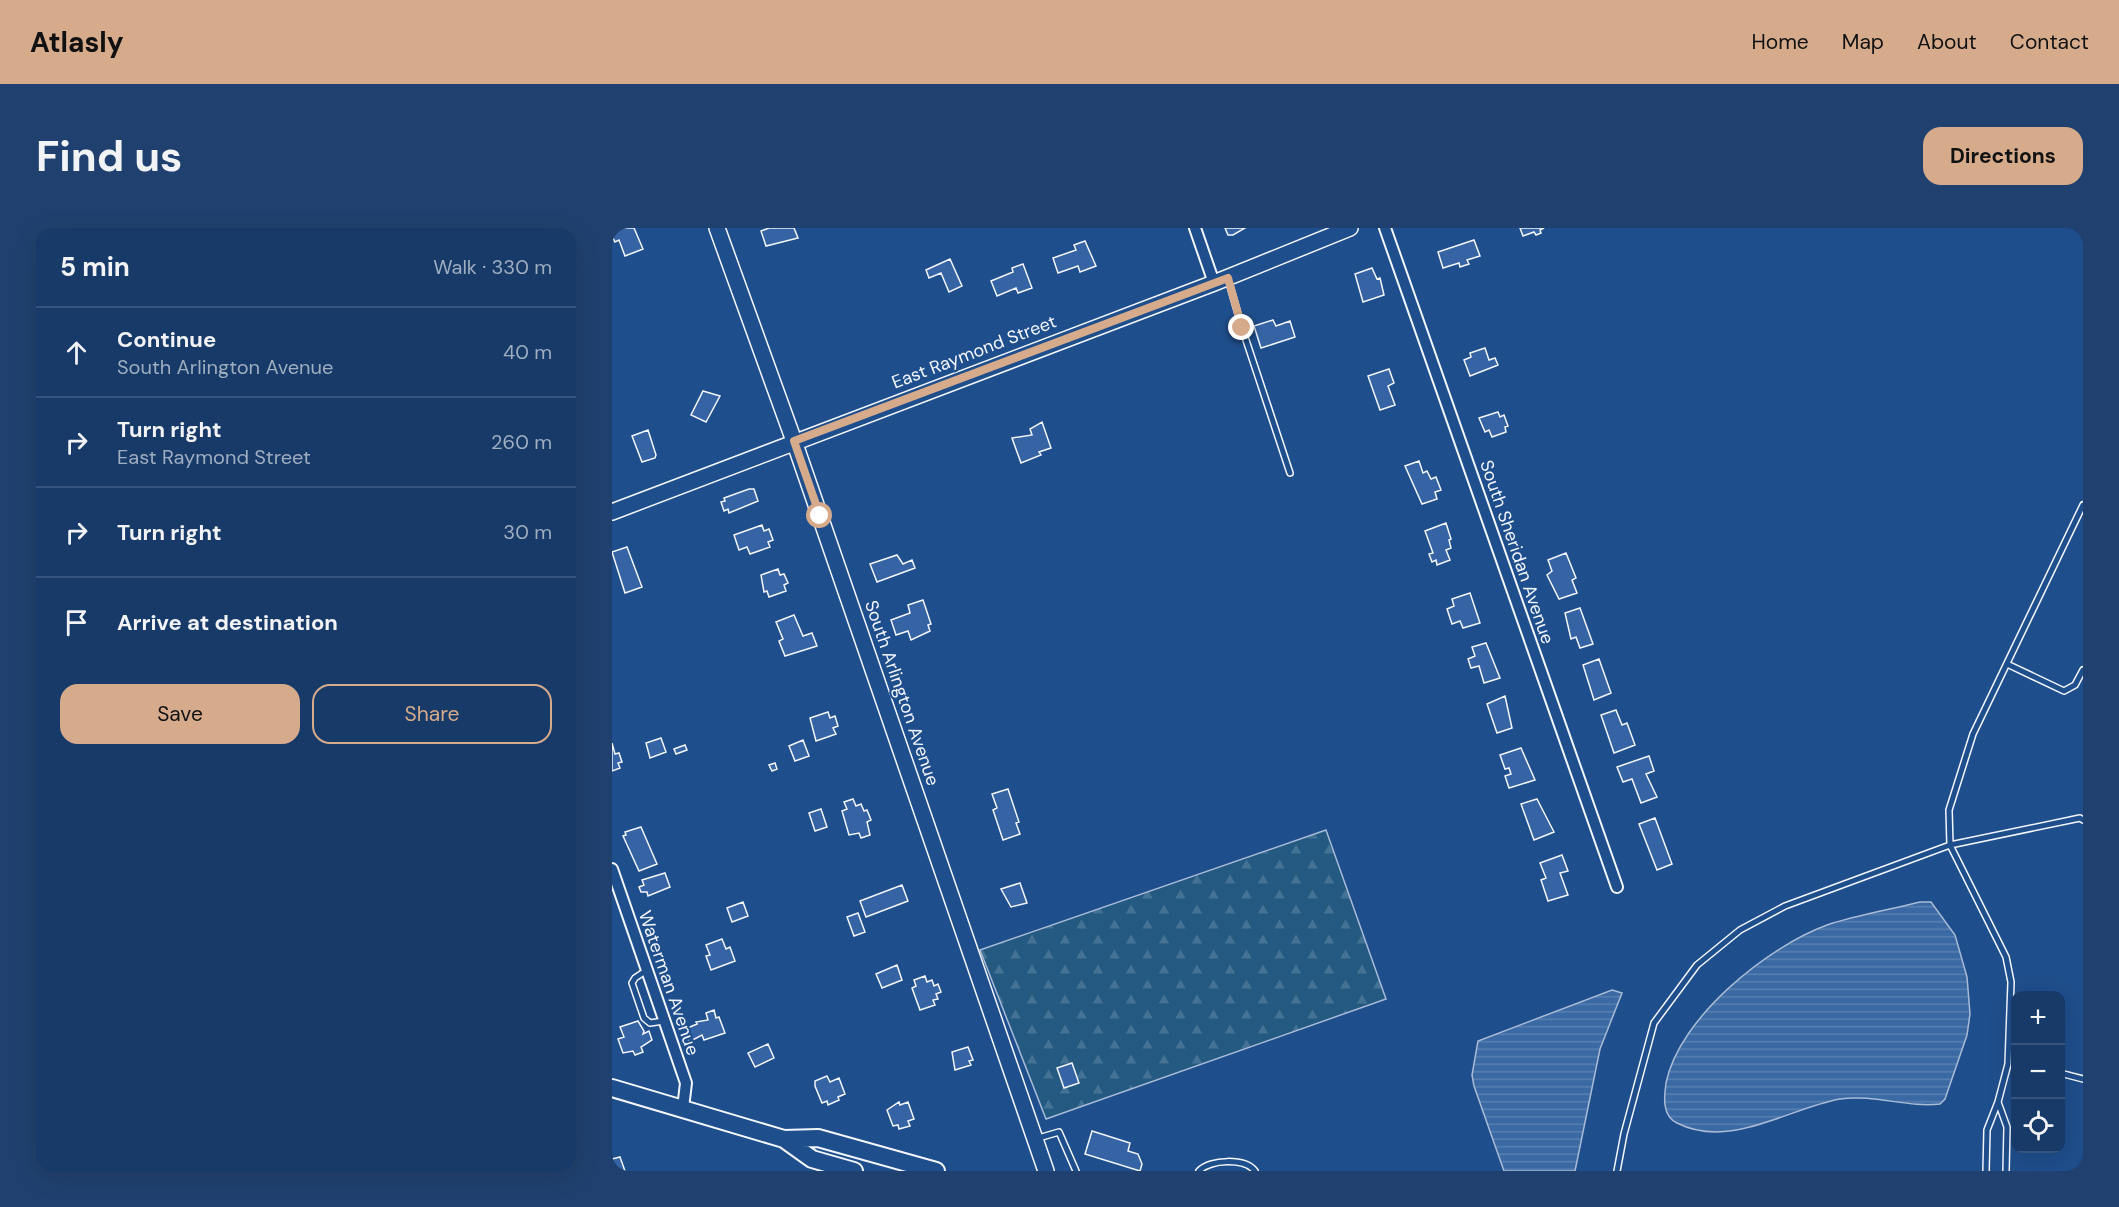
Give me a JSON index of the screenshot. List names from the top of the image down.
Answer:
{
  "streets": {
    "main road": ["East Raymond Street", "South Arlington Avenue"],
    "street": ["South Sheridan Avenue", "Waterman Avenue"]
  },
  "crossings": [
    ["East Raymond Street", "South Arlington Avenue"]
  ],
  "page": {
    "header": "Atlasly",
    "nav": [
      "Home",
      "Map",
      "About",
      "Contact"
    ],
    "buttons": [
      "Directions",
      ["Save", "Share"]
    ],
    "title": "Find us",
    "heading": ["5 min", "Walk · 330 m"],
    "list": [
      ["Continue", "South Arlington Avenue", "40 m"],
      ["Turn right", "East Raymond Street", "260 m"],
      ["Turn right", "30 m"],
      "Arrive at destination"
    ],
    "map_buttons": ["+", "−"]
  }
}
